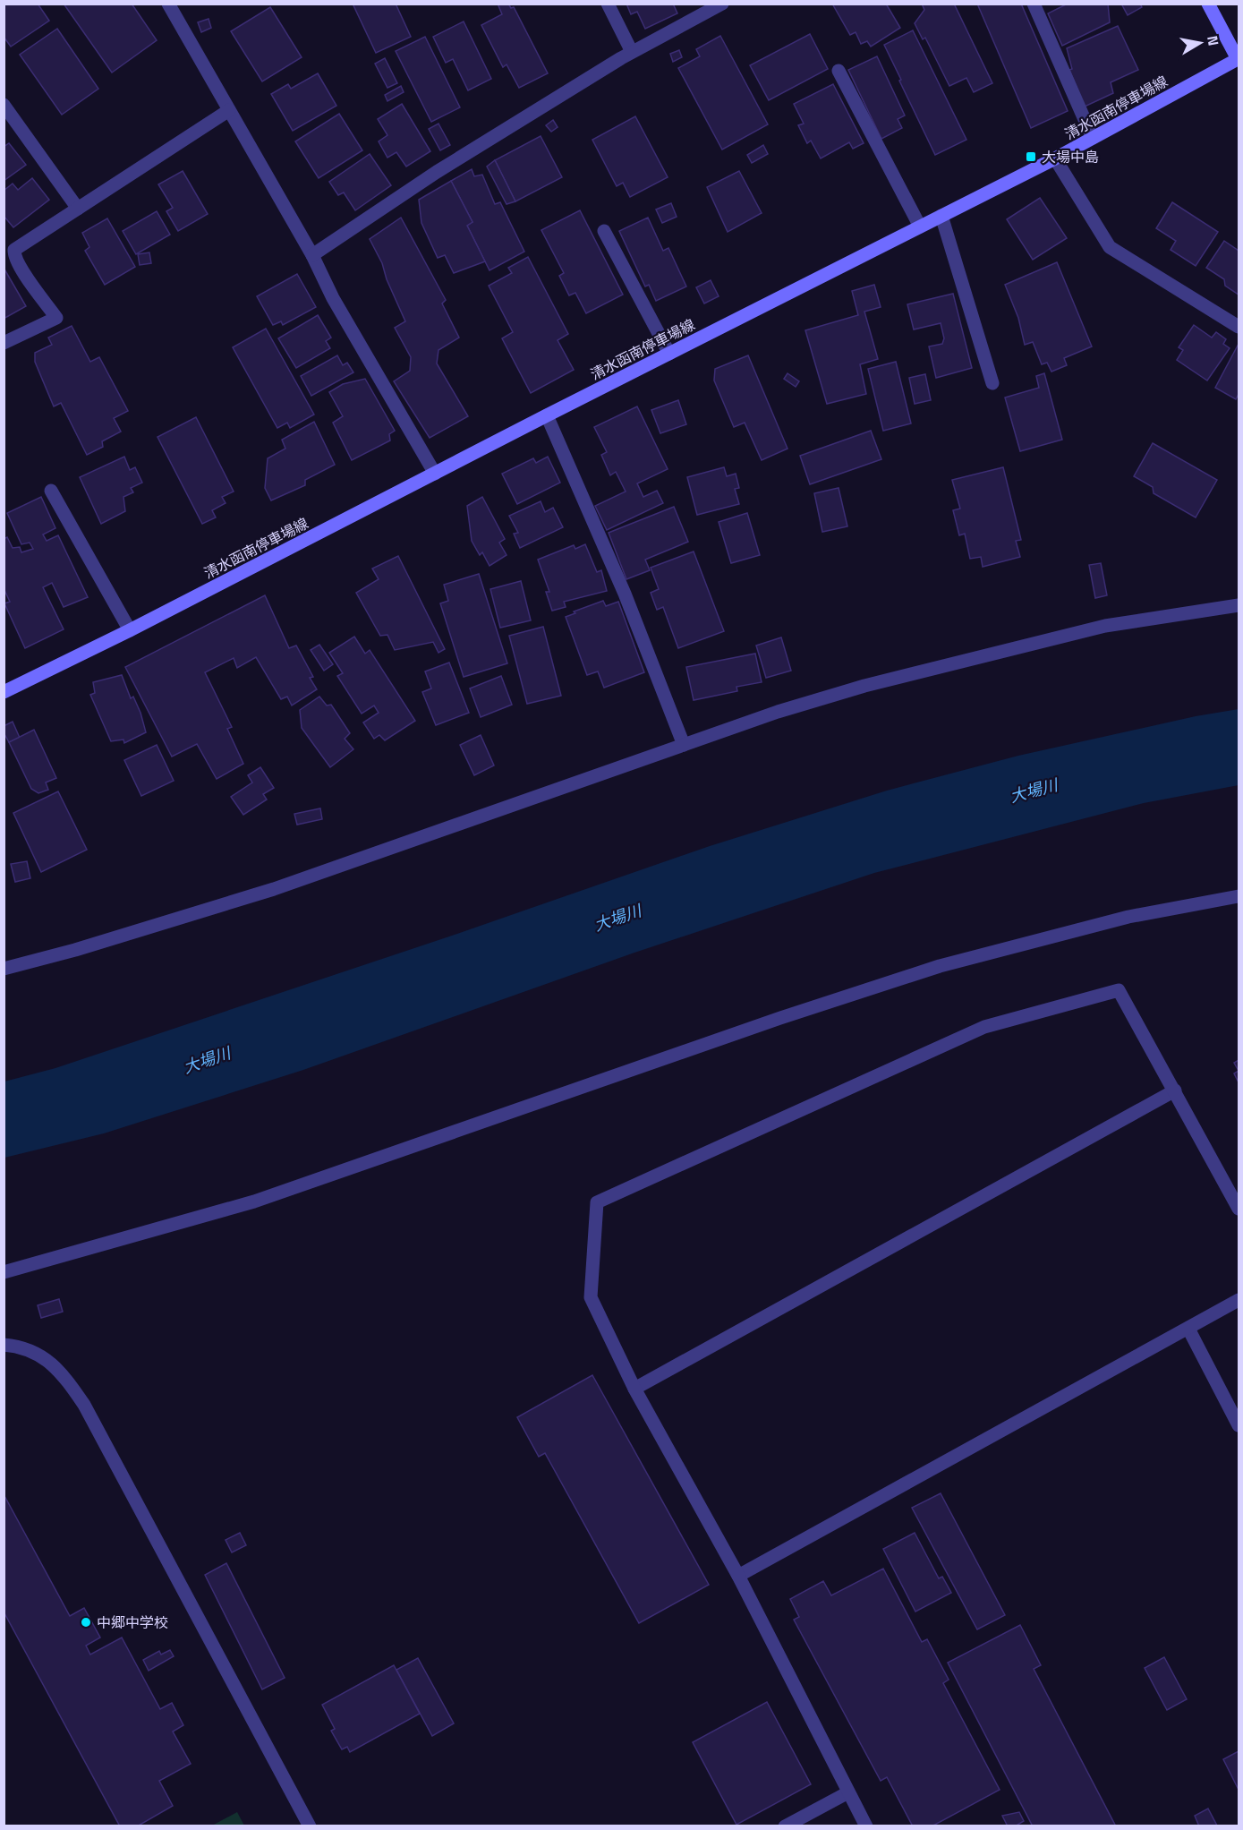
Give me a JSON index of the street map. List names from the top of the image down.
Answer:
{
  "streets": {
    "main road": ["清水函南停車場線"]
  },
  "water": ["大場川"],
  "places": {
    "transit": ["大場中島"],
    "other": ["中郷中学校"]
  },
  "north": "right"
}
